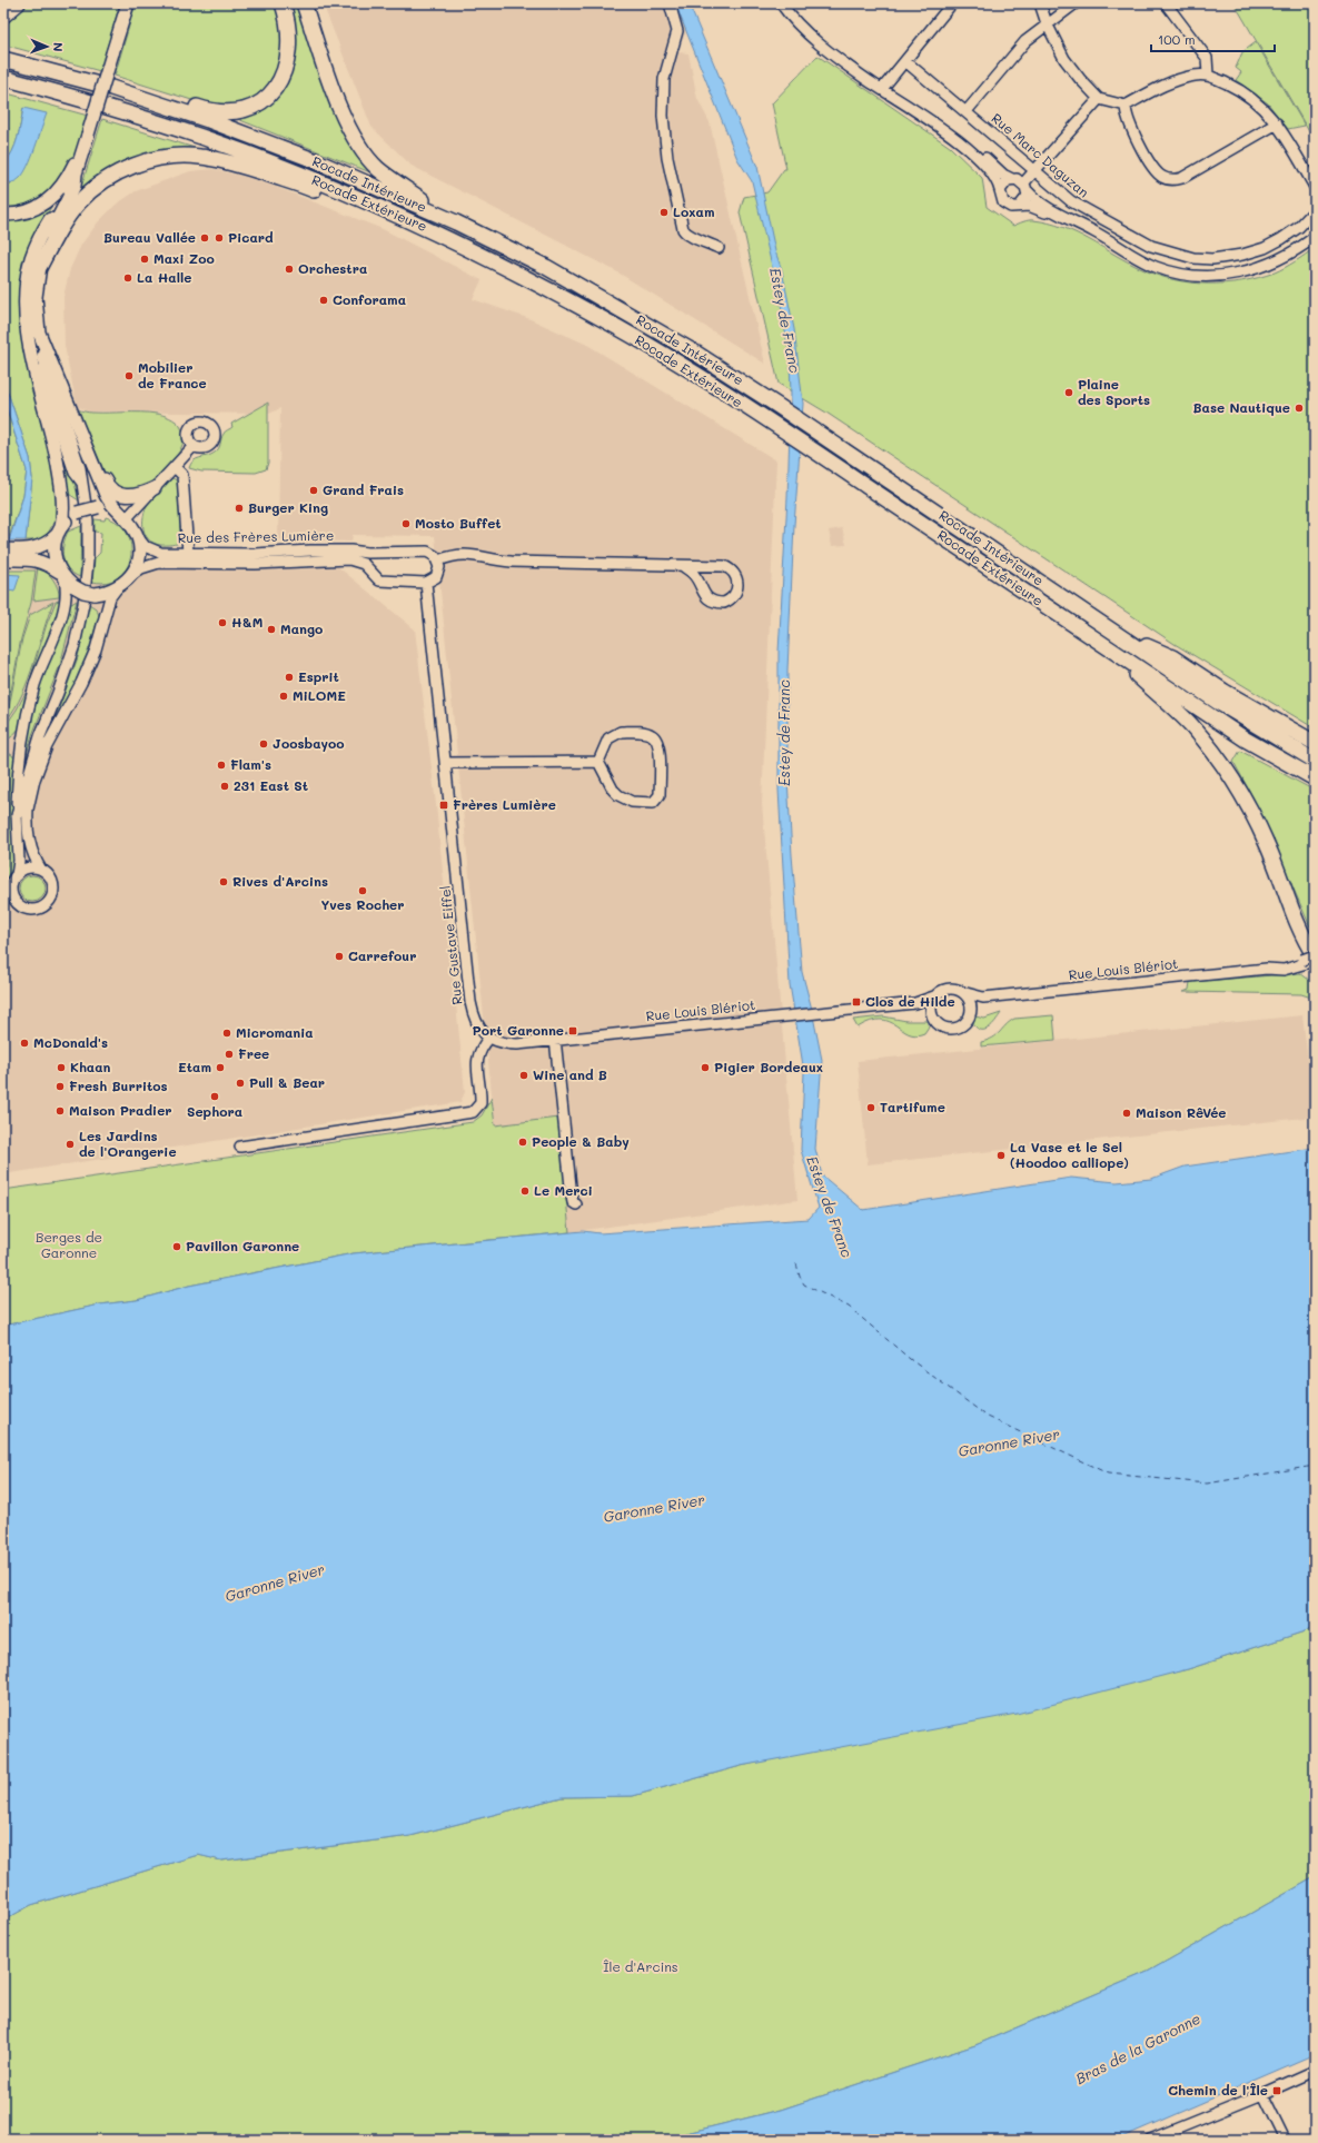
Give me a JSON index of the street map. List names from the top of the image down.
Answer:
{
  "streets": {
    "highway": ["Rocade Intérieure", "Rocade Extérieure"],
    "street": [
      "Rue Marc Daguzan",
      "Rue des Frères Lumière",
      "Rue Gustave Eiffel",
      "Rue Louis Blériot"
    ]
  },
  "crossings": [
    ["Rue des Frères Lumière", "Rue Gustave Eiffel"],
    ["Rue Gustave Eiffel", "Rue Louis Blériot"]
  ],
  "water": ["Estey de Franc", "Garonne River", "Bras de la Garonne"],
  "parks": ["Berges de Garonne", "Île d'Arcins"],
  "places": {
    "other": [
      "Loxam",
      "Bureau Vallée",
      "Picard",
      "Maxi Zoo",
      "Orchestra",
      "La Halle",
      "Conforama",
      "Mobilier de France",
      "Plaine des Sports",
      "Base Nautique",
      "Grand Frais",
      "Burger King",
      "Mosto Buffet",
      "H&M",
      "Mango",
      "Esprit",
      "MiLOME",
      "Joosbayoo",
      "Flam's",
      "231 East St",
      "Rives d'Arcins",
      "Yves Rocher",
      "Carrefour",
      "Micromania",
      "McDonald's",
      "Free",
      "Khaan",
      "Etam",
      "Pigier Bordeaux",
      "Wine and B",
      "Pull & Bear",
      "Fresh Burritos",
      "Sephora",
      "Tartifume",
      "Maison Pradier",
      "Maison RêVée",
      "People & Baby",
      "Les Jardins de l'Orangerie",
      "La Vase et le Sel (Hoodoo calliope)",
      "Le Merci",
      "Pavillon Garonne"
    ],
    "transit": [
      "Frères Lumière",
      "Clos de Hilde",
      "Port Garonne",
      "Chemin de l'Île"
    ]
  },
  "scale_bar": "100 m",
  "north": "right"
}
